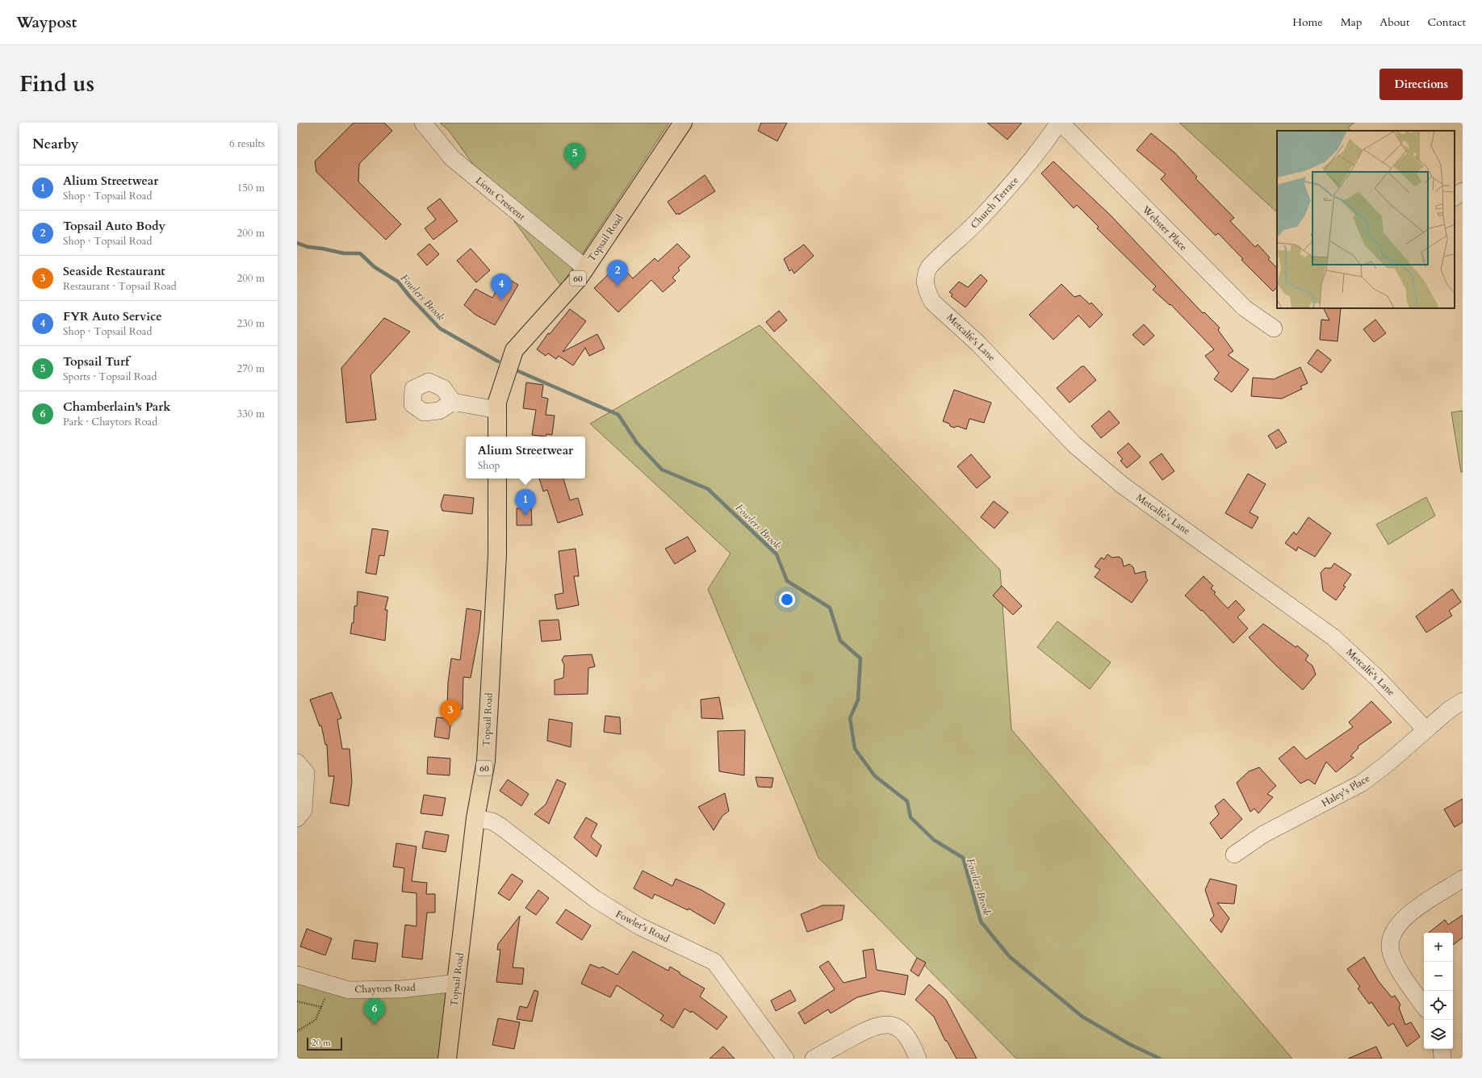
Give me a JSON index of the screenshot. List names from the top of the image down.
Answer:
{
  "streets": {
    "main road": ["Topsail Road", "60"],
    "street": [
      "Lions Crescent",
      "Church Terrace",
      "Webster Place",
      "Metcalfe's Lane",
      "Haley's Place",
      "Fowler's Road",
      "Chaytors Road"
    ]
  },
  "crossings": [
    ["Lions Crescent", "Topsail Road"],
    ["Church Terrace", "Webster Place"],
    ["Church Terrace", "Metcalfe's Lane"],
    ["Topsail Road", "Fowler's Road"],
    ["Topsail Road", "Chaytors Road"],
    ["Metcalfe's Lane", "Haley's Place"]
  ],
  "water": ["Fowlers Brook"],
  "scale_bar": "20 m",
  "page": {
    "header": "Waypost",
    "nav": [
      "Home",
      "Map",
      "About",
      "Contact"
    ],
    "title": "Find us",
    "buttons": "Directions",
    "heading": ["Nearby", "6 results"],
    "pins": [
      "5",
      "2",
      "4",
      "1",
      "3",
      "6"
    ],
    "list": [
      {
        "mark": "1",
        "name": "Alium Streetwear",
        "note": "Shop · Topsail Road",
        "value": "150 m"
      },
      {
        "mark": "2",
        "name": "Topsail Auto Body",
        "note": "Shop · Topsail Road",
        "value": "200 m"
      },
      {
        "mark": "3",
        "name": "Seaside Restaurant",
        "note": "Restaurant · Topsail Road",
        "value": "200 m"
      },
      {
        "mark": "4",
        "name": "FYR Auto Service",
        "note": "Shop · Topsail Road",
        "value": "230 m"
      },
      {
        "mark": "5",
        "name": "Topsail Turf",
        "note": "Sports · Topsail Road",
        "value": "270 m"
      },
      {
        "mark": "6",
        "name": "Chamberlain's Park",
        "note": "Park · Chaytors Road",
        "value": "330 m"
      }
    ],
    "popup": ["Alium Streetwear", "Shop"],
    "map_buttons": ["+", "−"],
    "scale": "20 m"
  }
}
